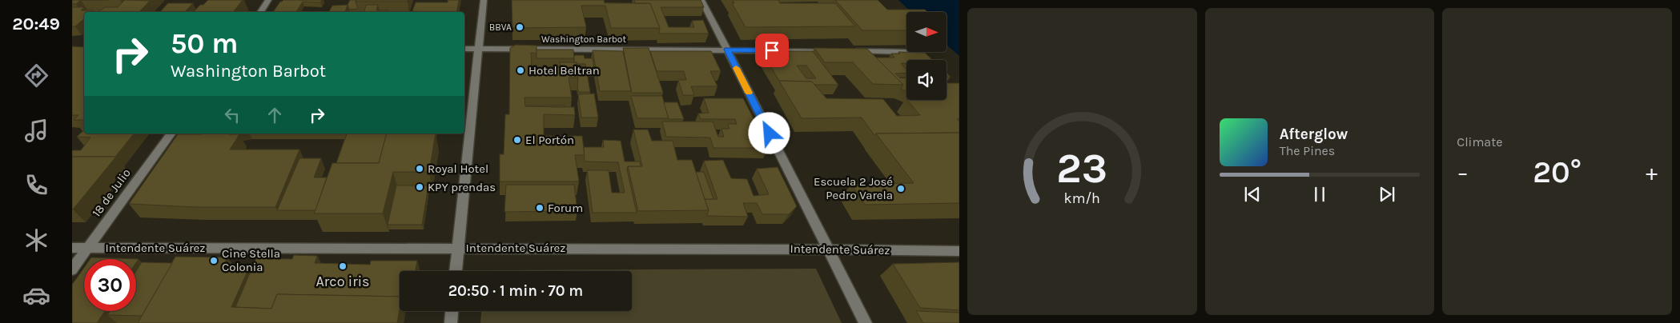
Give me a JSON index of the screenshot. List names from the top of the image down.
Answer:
{
  "streets": {
    "street": ["Washington Barbot", "18 de Julio", "Intendente Suárez"]
  },
  "crossings": [
    ["18 de Julio", "Intendente Suárez"]
  ],
  "places": [
    "BBVA",
    "Hotel Beltran",
    "El Portón",
    "Royal Hotel",
    "KPY prendas",
    "Escuela 2 José Pedro Varela",
    "Forum",
    "Cine Stella Colonia",
    "Arco iris"
  ],
  "north": "right",
  "page": {
    "tabs": "20:49",
    "tile": "Climate",
    "turn": ["50 m", "Washington Barbot"],
    "song": ["Afterglow", "The Pines"],
    "heat": ["−", "20°", "+"],
    "limit": "30",
    "trip": "20:50 · 1 min · 70 m",
    "gauge": ["23", "km/h"]
  }
}
